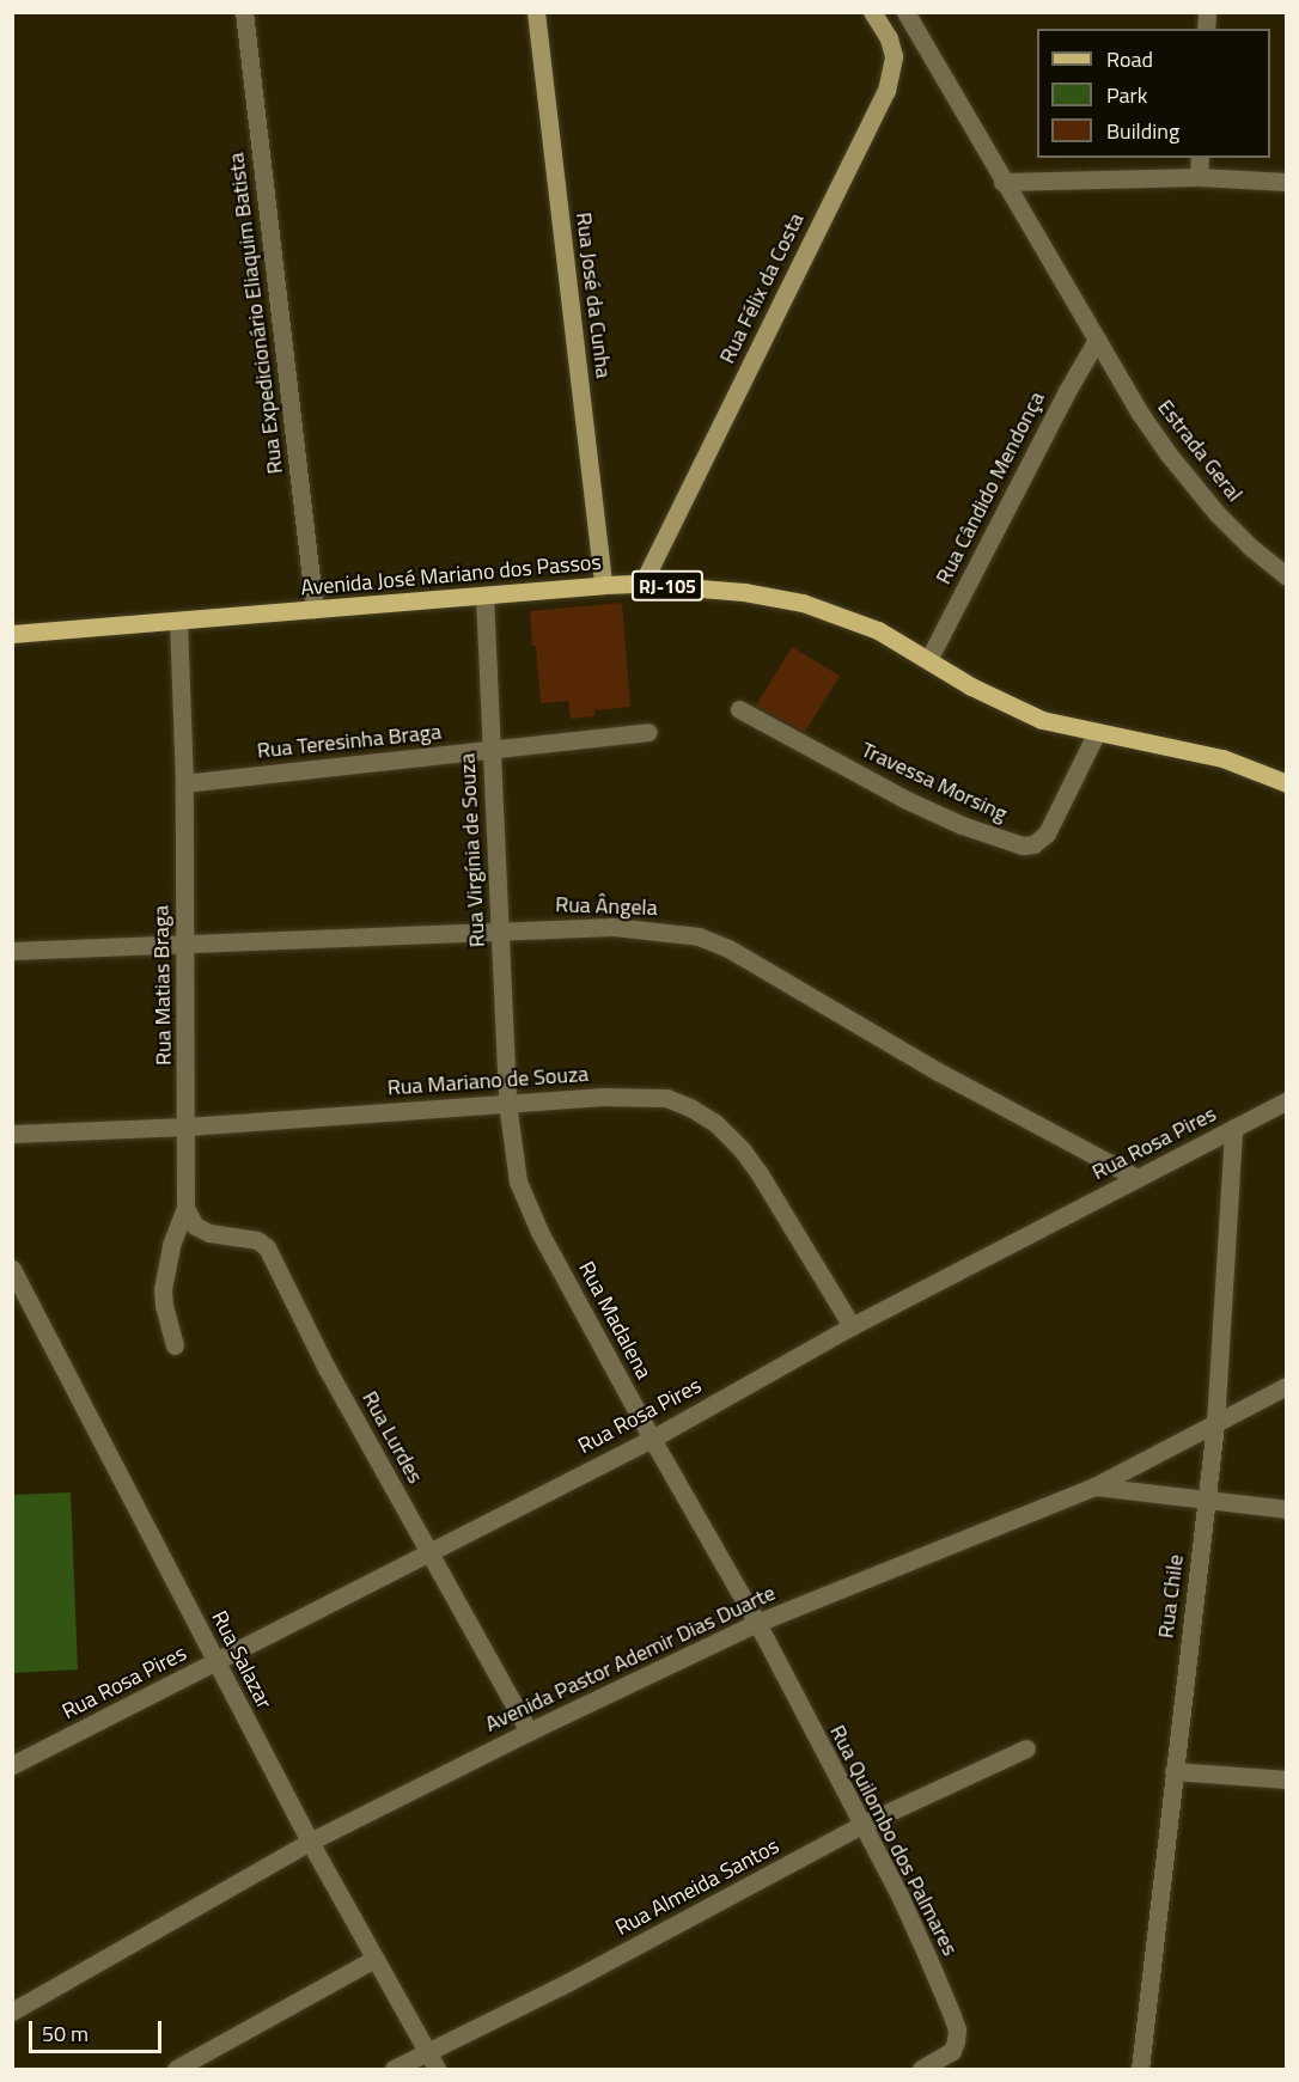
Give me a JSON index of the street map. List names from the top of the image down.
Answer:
{
  "streets": {
    "main road": [
      "Rua Félix da Costa",
      "Rua José da Cunha",
      "Avenida José Mariano dos Passos",
      "RJ-105"
    ],
    "street": [
      "Rua Expedicionário Eliaquim Batista",
      "Estrada Geral",
      "Rua Cândido Mendonça",
      "Rua Teresinha Braga",
      "Travessa Morsing",
      "Rua Virgínia de Souza",
      "Rua Ângela",
      "Rua Matias Braga",
      "Rua Mariano de Souza",
      "Rua Rosa Pires",
      "Rua Madalena",
      "Rua Lurdes",
      "Rua Chile",
      "Avenida Pastor Ademir Dias Duarte",
      "Rua Salazar",
      "Rua Quilombo dos Palmares",
      "Rua Almeida Santos"
    ]
  },
  "crossings": [
    ["Rua Félix da Costa", "Avenida José Mariano dos Passos"],
    ["Rua José da Cunha", "Avenida José Mariano dos Passos"],
    ["Rua Expedicionário Eliaquim Batista", "Avenida José Mariano dos Passos"],
    ["Estrada Geral", "Rua Cândido Mendonça"],
    ["Rua Cândido Mendonça", "Avenida José Mariano dos Passos"],
    ["Avenida José Mariano dos Passos", "Travessa Morsing"],
    ["Avenida José Mariano dos Passos", "Rua Virgínia de Souza"],
    ["Avenida José Mariano dos Passos", "Rua Matias Braga"],
    ["Rua Teresinha Braga", "Rua Virgínia de Souza"],
    ["Rua Teresinha Braga", "Rua Matias Braga"],
    ["Rua Virgínia de Souza", "Rua Ângela"],
    ["Rua Virgínia de Souza", "Rua Mariano de Souza"],
    ["Rua Virgínia de Souza", "Rua Madalena"],
    ["Rua Ângela", "Rua Matias Braga"],
    ["Rua Ângela", "Rua Rosa Pires"],
    ["Rua Matias Braga", "Rua Mariano de Souza"],
    ["Rua Matias Braga", "Rua Lurdes"],
    ["Rua Mariano de Souza", "Rua Rosa Pires"],
    ["Rua Mariano de Souza", "Rua Madalena"],
    ["Rua Rosa Pires", "Rua Madalena"],
    ["Rua Rosa Pires", "Rua Lurdes"],
    ["Rua Rosa Pires", "Rua Chile"],
    ["Rua Rosa Pires", "Rua Salazar"],
    ["Rua Madalena", "Avenida Pastor Ademir Dias Duarte"],
    ["Rua Madalena", "Rua Quilombo dos Palmares"],
    ["Rua Lurdes", "Avenida Pastor Ademir Dias Duarte"],
    ["Rua Chile", "Avenida Pastor Ademir Dias Duarte"],
    ["Avenida Pastor Ademir Dias Duarte", "Rua Salazar"],
    ["Avenida Pastor Ademir Dias Duarte", "Rua Quilombo dos Palmares"],
    ["Rua Salazar", "Rua Almeida Santos"],
    ["Rua Quilombo dos Palmares", "Rua Almeida Santos"]
  ],
  "legend": ["Road", "Park", "Building"],
  "scale_bar": "50 m"
}
